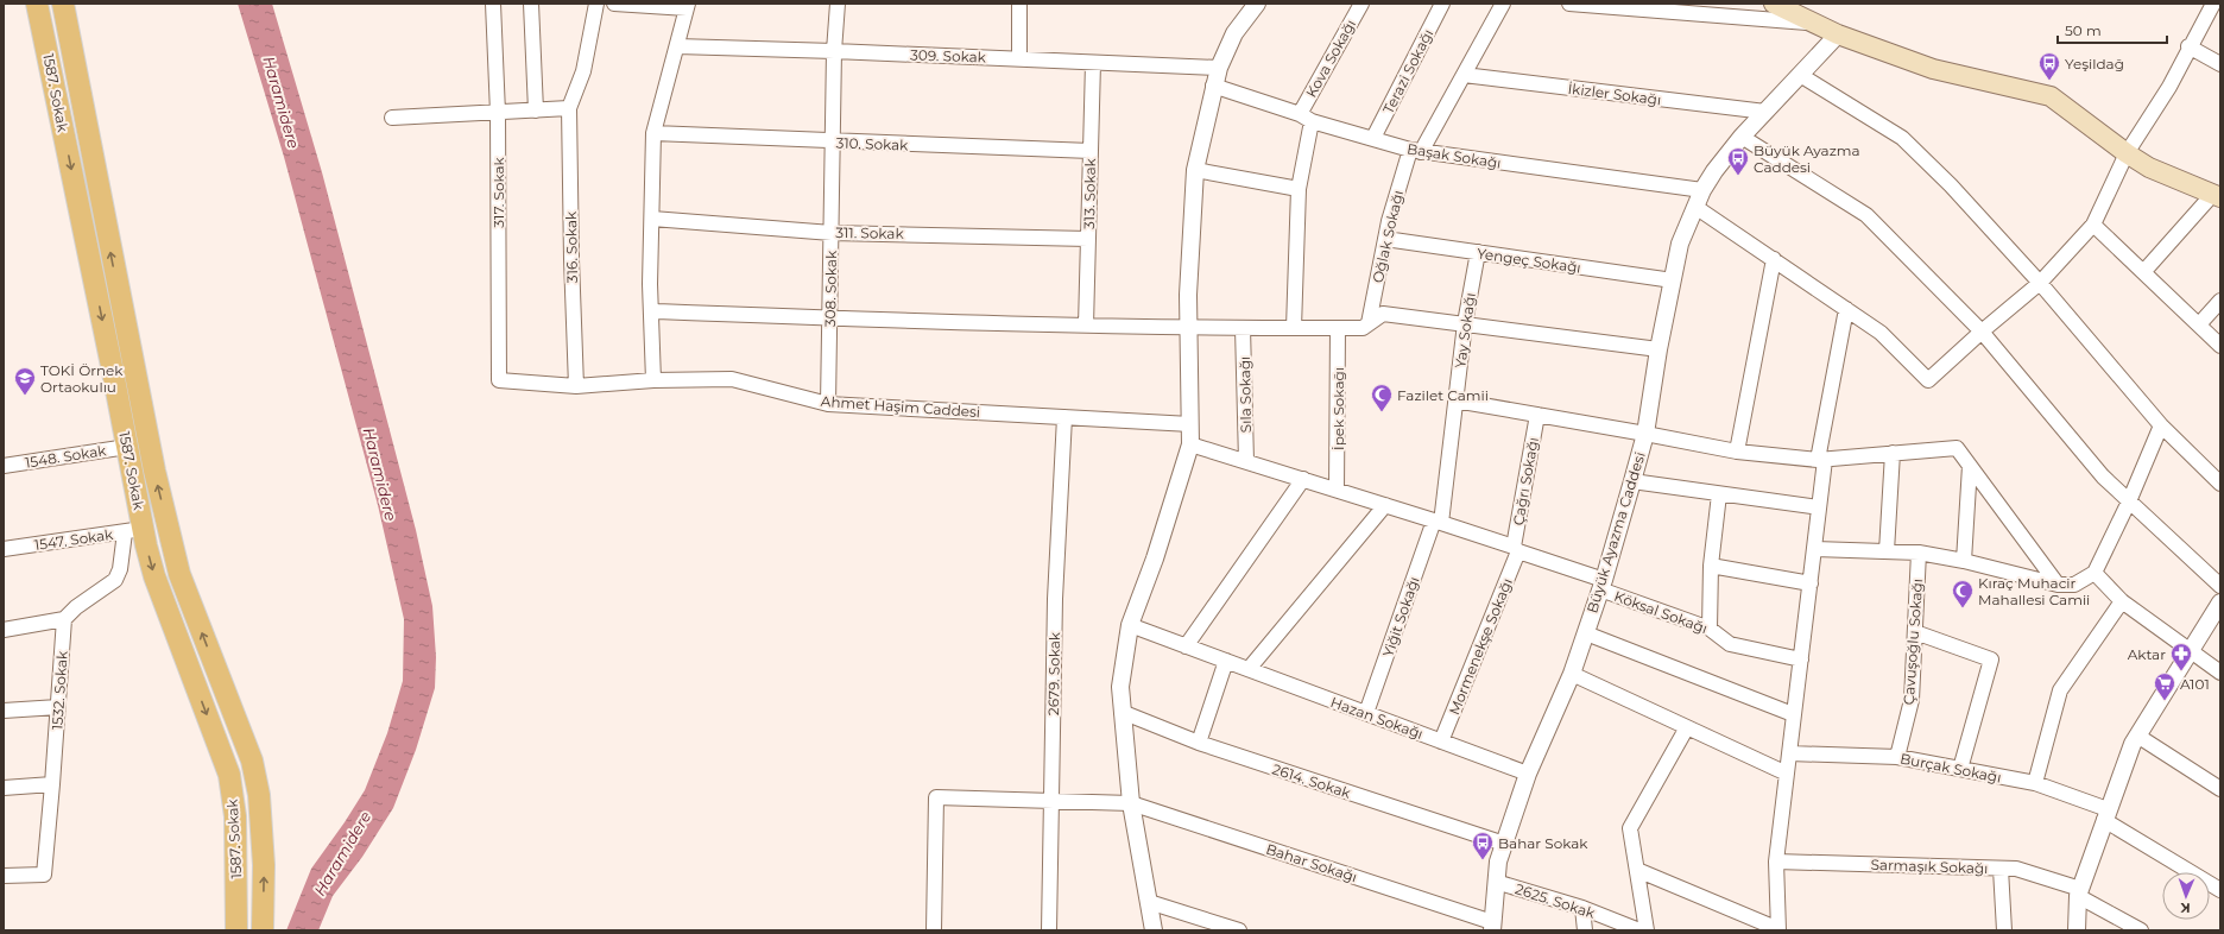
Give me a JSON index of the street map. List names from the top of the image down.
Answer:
{
  "streets": {
    "main road": ["1587. Sokak"],
    "street": [
      "309. Sokak",
      "Kova Sokağı",
      "Terazi Sokağı",
      "İkizler Sokağı",
      "310. Sokak",
      "Başak Sokağı",
      "317. Sokak",
      "313. Sokak",
      "311. Sokak",
      "Oğlak Sokağı",
      "316. Sokak",
      "Yengeç Sokağı",
      "308. Sokak",
      "Yay Sokağı",
      "Sıla Sokağı",
      "Ahmet Haşim Caddesi",
      "İpek Sokağı",
      "1548. Sokak",
      "Çağrı Sokağı",
      "Büyük Ayazma Caddesi",
      "1547. Sokak",
      "Köksal Sokağı",
      "Yiğit Sokağı",
      "Çavuşoğlu Sokağı",
      "Mormenekşe Sokağı",
      "2679. Sokak",
      "1532. Sokak",
      "Hazan Sokağı",
      "Burçak Sokağı",
      "2614. Sokak",
      "Bahar Sokağı",
      "Sarmaşık Sokağı",
      "2625. Sokak"
    ]
  },
  "crossings": [
    ["309. Sokak", "313. Sokak"],
    ["309. Sokak", "308. Sokak"],
    ["Kova Sokağı", "Başak Sokağı"],
    ["Terazi Sokağı", "Başak Sokağı"],
    ["1587. Sokak", "1548. Sokak"],
    ["1587. Sokak", "1547. Sokak"],
    ["İkizler Sokağı", "Oğlak Sokağı"],
    ["İkizler Sokağı", "Büyük Ayazma Caddesi"],
    ["310. Sokak", "313. Sokak"],
    ["310. Sokak", "308. Sokak"],
    ["Başak Sokağı", "Oğlak Sokağı"],
    ["Başak Sokağı", "Büyük Ayazma Caddesi"],
    ["317. Sokak", "Ahmet Haşim Caddesi"],
    ["313. Sokak", "311. Sokak"],
    ["311. Sokak", "308. Sokak"],
    ["Oğlak Sokağı", "Yengeç Sokağı"],
    ["316. Sokak", "Ahmet Haşim Caddesi"],
    ["Yengeç Sokağı", "Yay Sokağı"],
    ["Yengeç Sokağı", "Büyük Ayazma Caddesi"],
    ["308. Sokak", "Ahmet Haşim Caddesi"],
    ["Yay Sokağı", "Köksal Sokağı"],
    ["Yay Sokağı", "Yiğit Sokağı"],
    ["Sıla Sokağı", "Köksal Sokağı"],
    ["Ahmet Haşim Caddesi", "2679. Sokak"],
    ["İpek Sokağı", "Köksal Sokağı"],
    ["Çağrı Sokağı", "Köksal Sokağı"],
    ["Çağrı Sokağı", "Mormenekşe Sokağı"],
    ["Büyük Ayazma Caddesi", "Köksal Sokağı"],
    ["Büyük Ayazma Caddesi", "Hazan Sokağı"],
    ["Büyük Ayazma Caddesi", "2614. Sokak"],
    ["Büyük Ayazma Caddesi", "Bahar Sokağı"],
    ["Büyük Ayazma Caddesi", "2625. Sokak"],
    ["Köksal Sokağı", "Yiğit Sokağı"],
    ["Köksal Sokağı", "Mormenekşe Sokağı"],
    ["Yiğit Sokağı", "Hazan Sokağı"],
    ["Çavuşoğlu Sokağı", "Burçak Sokağı"],
    ["Mormenekşe Sokağı", "Hazan Sokağı"],
    ["2679. Sokak", "Bahar Sokağı"]
  ],
  "water": ["Haramidere"],
  "places": {
    "bus stop": ["Yeşildağ", "Büyük Ayazma Caddesi", "Bahar Sokak"],
    "school or university": ["TOKİ Örnek Ortaokulıu"],
    "mosque": ["Fazilet Camii", "Kıraç Muhacir Mahallesi Camii"],
    "pharmacy": ["Aktar"],
    "supermarket": ["A101"]
  },
  "scale_bar": "50 m",
  "north": "bottom"
}
